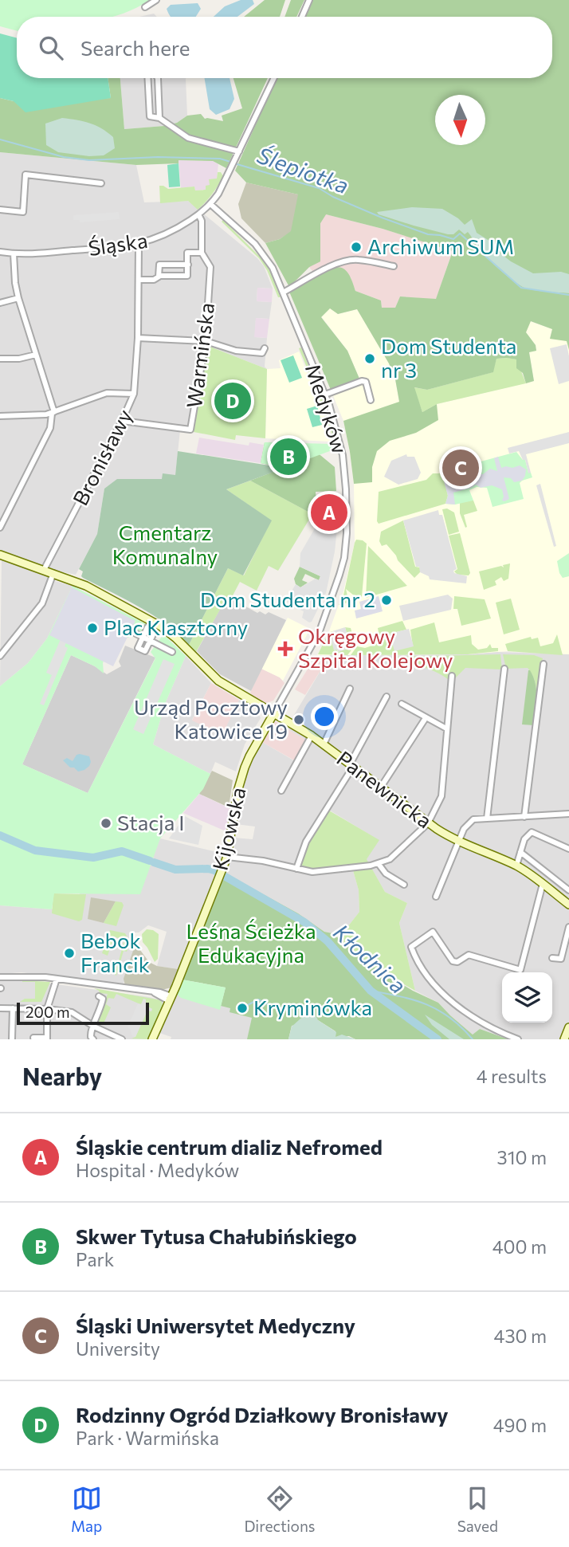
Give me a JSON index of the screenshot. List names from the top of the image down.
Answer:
{
  "streets": {
    "street": [
      "Śląska",
      "Warmińska",
      "Medyków",
      "Bronisławy",
      "Panewnicka",
      "Kijowska"
    ]
  },
  "crossings": [
    ["Śląska", "Warmińska"],
    ["Śląska", "Medyków"],
    ["Śląska", "Bronisławy"],
    ["Warmińska", "Bronisławy"],
    ["Medyków", "Panewnicka"],
    ["Medyków", "Kijowska"],
    ["Bronisławy", "Panewnicka"],
    ["Panewnicka", "Kijowska"]
  ],
  "water": ["Ślepiotka", "Kłodnica"],
  "parks": ["Cmentarz Komunalny", "Leśna Ścieżka Edukacyjna"],
  "places": {
    "other": [
      "Archiwum SUM",
      "Dom Studenta nr 3",
      "Dom Studenta nr 2",
      "Plac Klasztorny",
      "Urząd Pocztowy Katowice 19",
      "Stacja I",
      "Bebok Francik",
      "Kryminówka"
    ],
    "health": ["Okręgowy Szpital Kolejowy"]
  },
  "scale_bar": "200 m",
  "north": "bottom",
  "page": {
    "search": "Search here",
    "pins": [
      "D",
      "B",
      "C",
      "A"
    ],
    "scale": "200 m",
    "heading": ["Nearby", "4 results"],
    "list": [
      {
        "mark": "A",
        "name": "Śląskie centrum dializ Nefromed",
        "note": "Hospital · Medyków",
        "value": "310 m"
      },
      {
        "mark": "B",
        "name": "Skwer Tytusa Chałubińskiego",
        "note": "Park",
        "value": "400 m"
      },
      {
        "mark": "C",
        "name": "Śląski Uniwersytet Medyczny",
        "note": "University",
        "value": "430 m"
      },
      {
        "mark": "D",
        "name": "Rodzinny Ogród Działkowy Bronisławy",
        "note": "Park · Warmińska",
        "value": "490 m"
      }
    ],
    "nav": ["Map", "Directions", "Saved"]
  }
}
